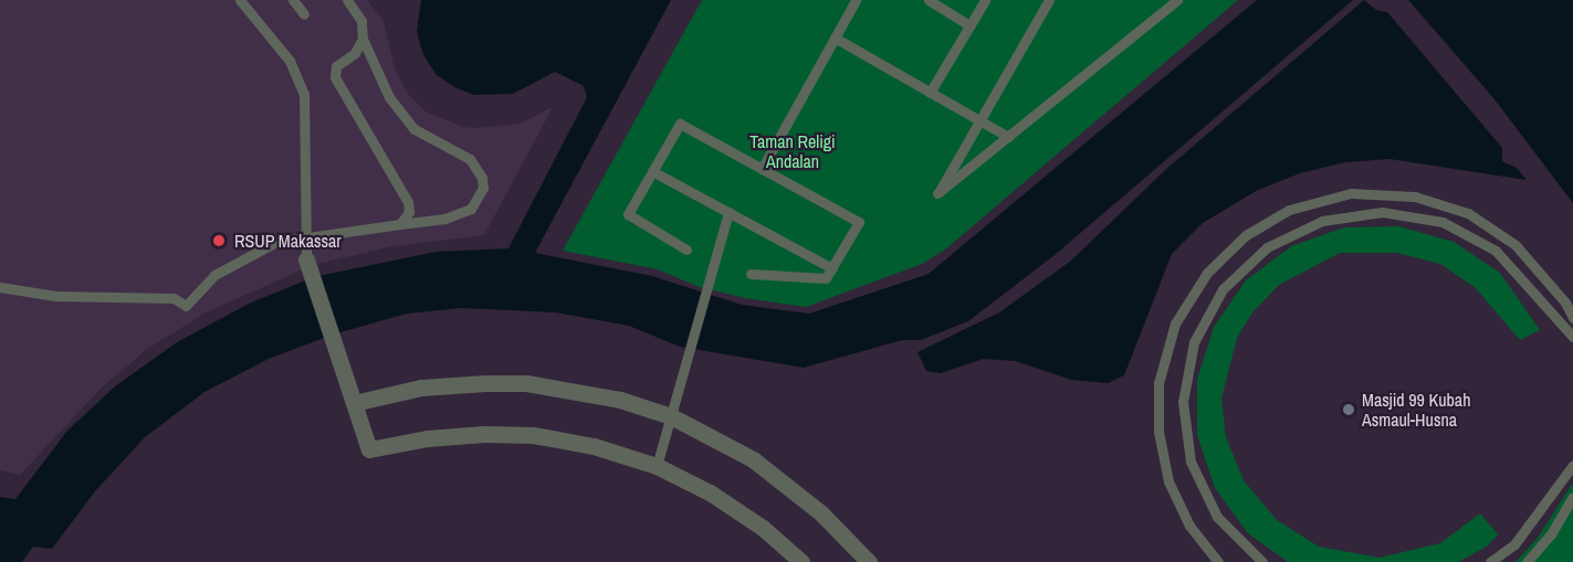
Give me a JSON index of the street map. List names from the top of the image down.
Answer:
{
  "parks": ["Taman Religi Andalan"],
  "places": ["RSUP Makassar", "Masjid 99 Kubah Asmaul-Husna"]
}
